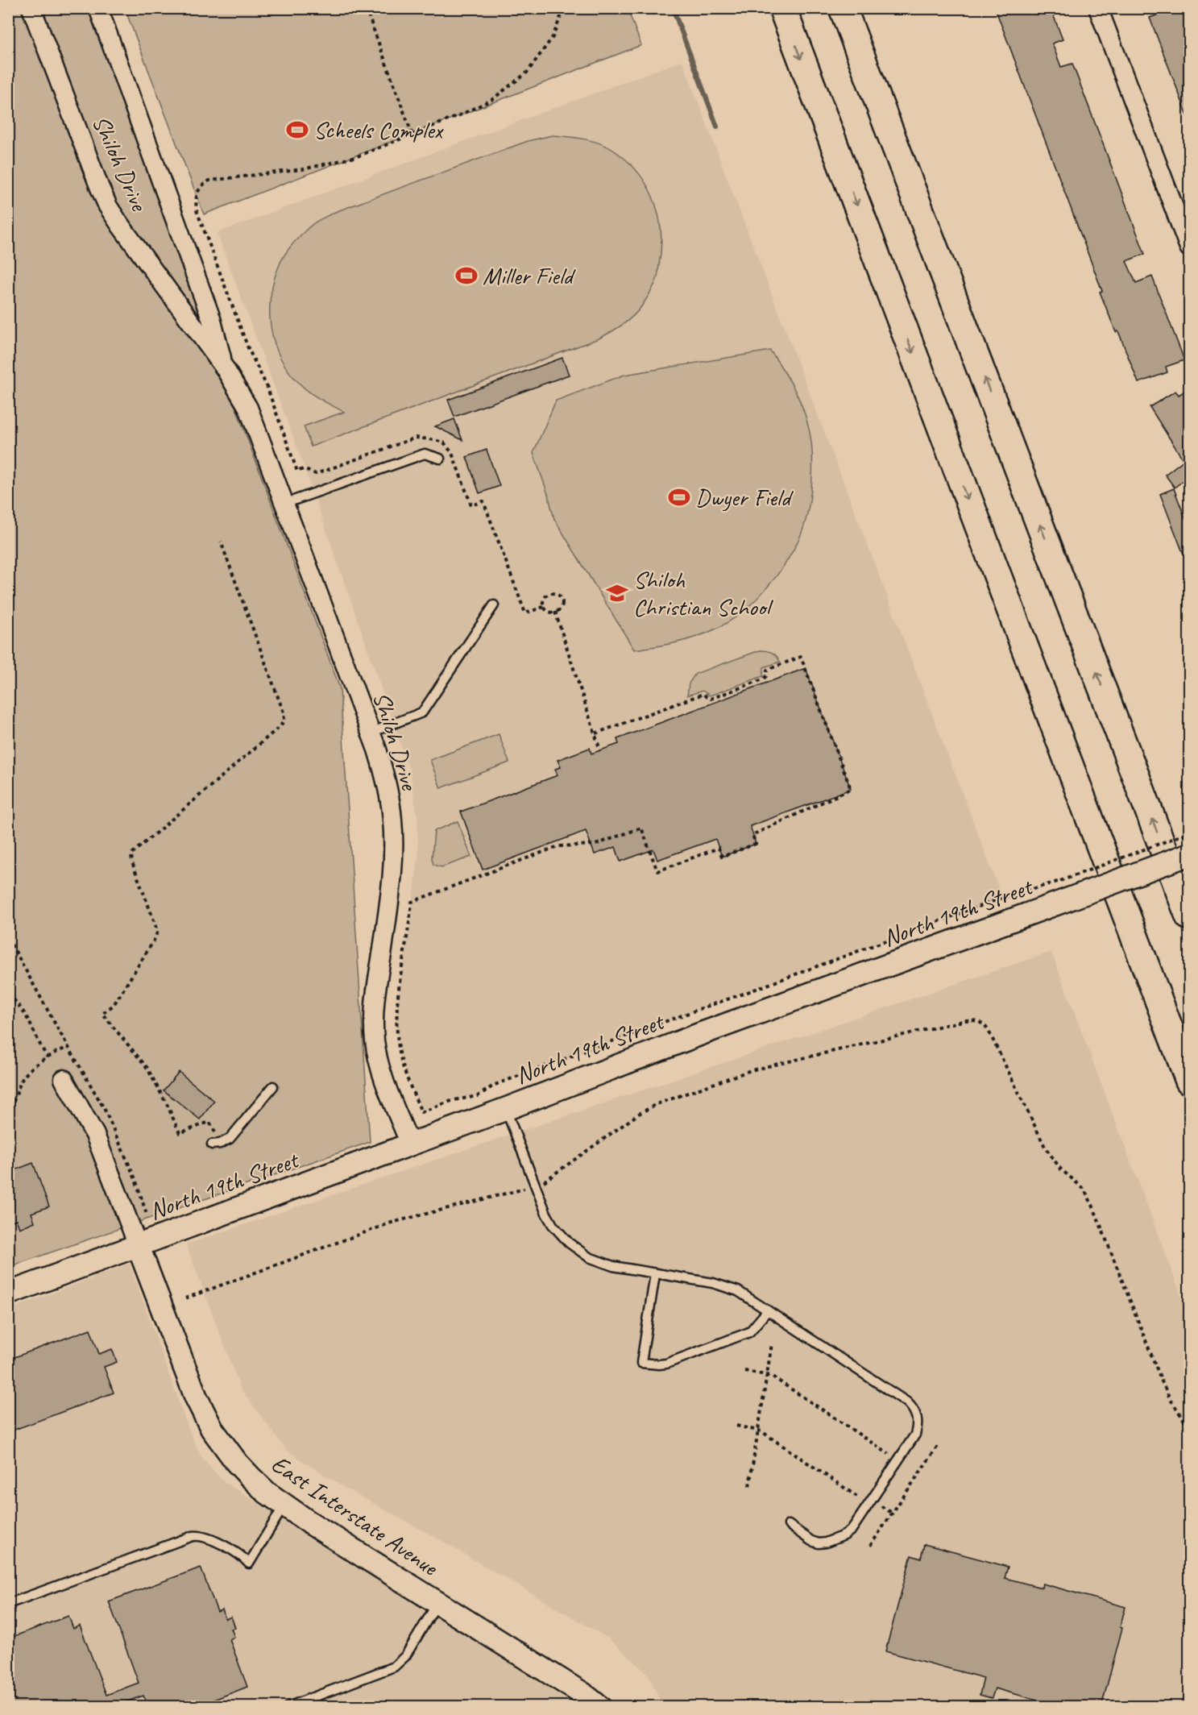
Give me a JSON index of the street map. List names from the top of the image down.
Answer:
{
  "streets": {
    "street": ["Shiloh Drive", "North 19th Street", "East Interstate Avenue"]
  },
  "crossings": [
    ["Shiloh Drive", "North 19th Street"],
    ["North 19th Street", "East Interstate Avenue"]
  ],
  "places": {
    "sports": ["Scheels Complex", "Miller Field", "Dwyer Field"],
    "school or university": ["Shiloh Christian School"]
  }
}
